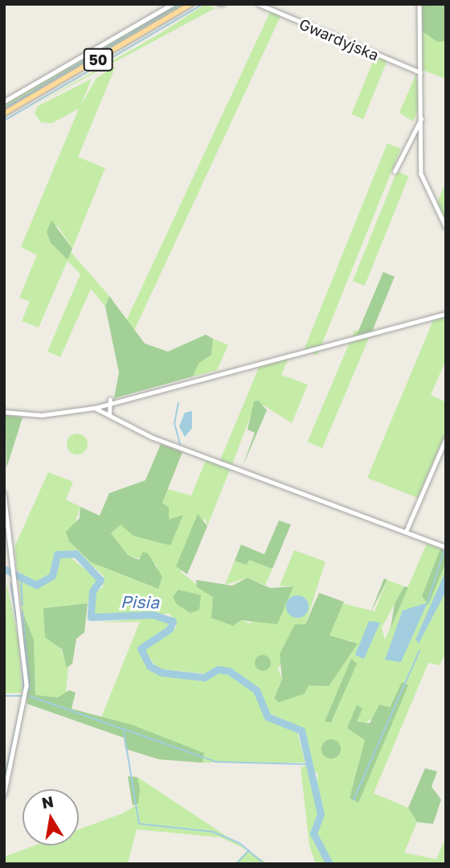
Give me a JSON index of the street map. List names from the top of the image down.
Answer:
{
  "streets": {
    "main road": ["50"],
    "street": ["Gwardyjska"]
  },
  "water": ["Pisia"],
  "north": "top"
}
